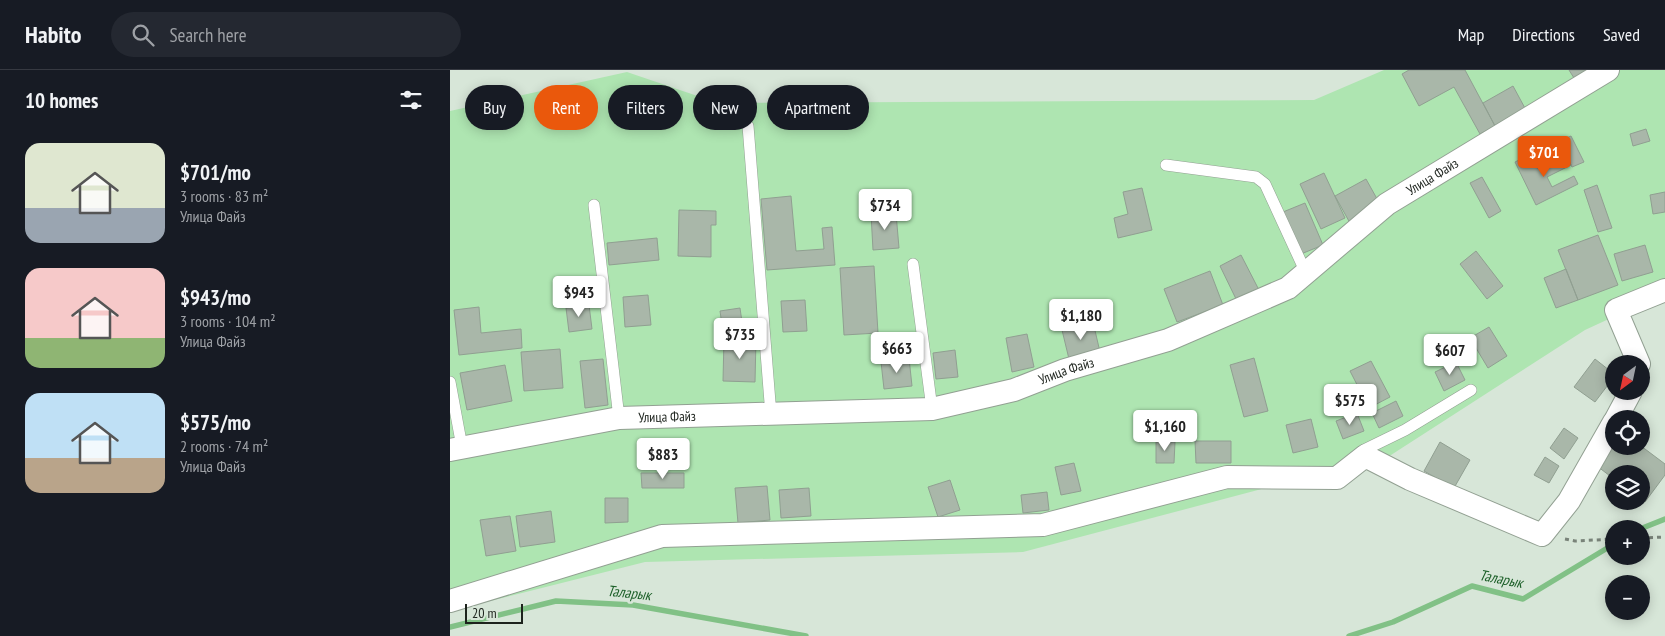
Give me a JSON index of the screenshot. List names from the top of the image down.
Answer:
{
  "streets": {
    "street": ["Улица Файз"]
  },
  "water": ["Таларык"],
  "scale_bar": "20 m",
  "north": "bottom left",
  "page": {
    "header": "Habito",
    "search": "Search here",
    "nav": ["Map", "Directions", "Saved"],
    "heading": "10 homes",
    "chip": [
      "Buy",
      "Rent",
      "Filters",
      "New",
      "Apartment"
    ],
    "list": [
      {
        "name": "$701/mo",
        "note": "3 rooms · 83 m² · Улица Файз"
      },
      {
        "name": "$943/mo",
        "note": "3 rooms · 104 m² · Улица Файз"
      },
      {
        "name": "$575/mo",
        "note": "2 rooms · 74 m² · Улица Файз"
      }
    ],
    "price": [
      "$701",
      "$734",
      "$943",
      "$1,180",
      "$735",
      "$663",
      "$607",
      "$575",
      "$1,160",
      "$883"
    ],
    "map_buttons": ["+", "−"],
    "scale": "20 m"
  }
}
